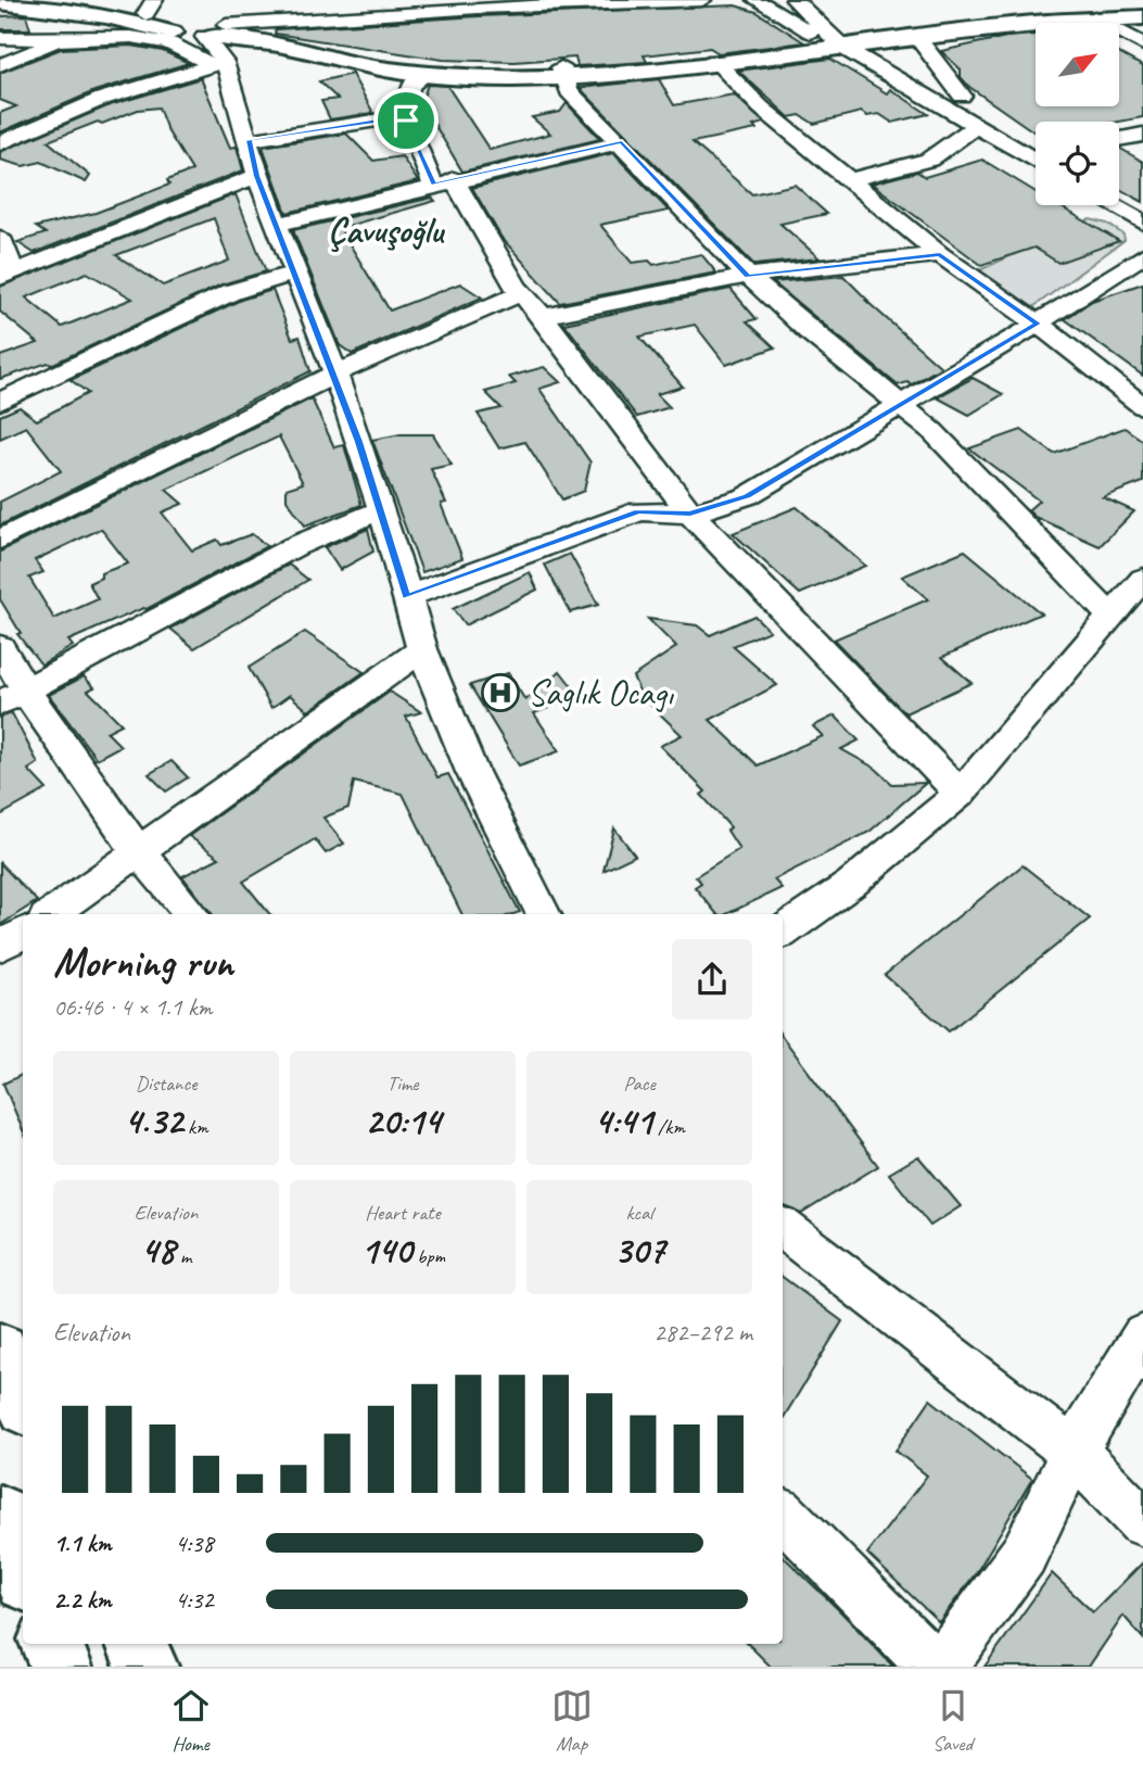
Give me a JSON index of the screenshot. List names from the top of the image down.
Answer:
{
  "districts": ["Çavuşoğlu"],
  "places": {
    "hospital": ["Saglık Ocagı"]
  },
  "north": "top right",
  "page": {
    "heading": ["Morning run", "06:46 · 4 × 1.1 km"],
    "stats": [
      ["Distance", "4.32 km"],
      ["Time", "20:14"],
      ["Pace", "4:41 /km"],
      ["Elevation", "48 m"],
      ["Heart rate", "140 bpm"],
      ["kcal", "307"]
    ],
    "chart": ["Elevation", "282–292 m"],
    "list": [
      {
        "name": "1.1 km",
        "note": "4:38"
      },
      {
        "name": "2.2 km",
        "note": "4:32"
      }
    ],
    "tabs": ["Home", "Map", "Saved"]
  }
}
